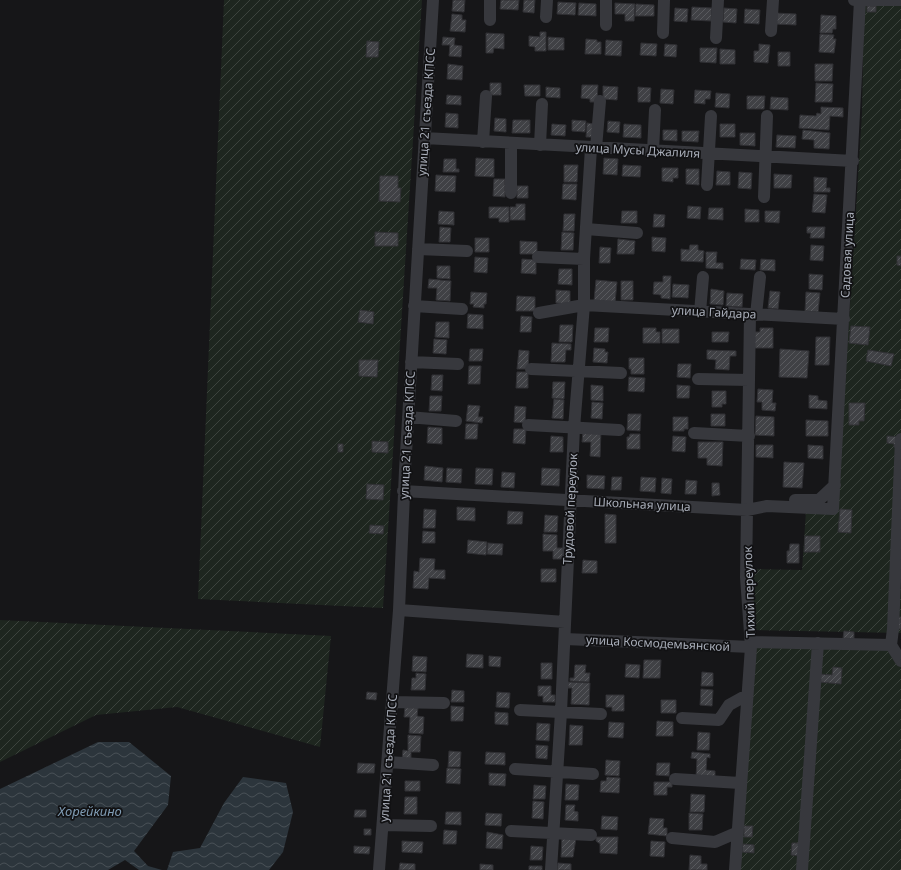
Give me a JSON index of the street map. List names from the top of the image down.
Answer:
{
  "streets": {
    "street": [
      "улица 21 съезда КПСС",
      "улица Мусы Джалиля",
      "Садовая улица",
      "улица Гайдара",
      "Школьная улица",
      "Трудовой переулок",
      "Тихий переулок",
      "улица Космодемьянской"
    ]
  },
  "crossings": [
    ["улица 21 съезда КПСС", "улица Мусы Джалиля"],
    ["улица 21 съезда КПСС", "Школьная улица"],
    ["улица Мусы Джалиля", "Садовая улица"],
    ["улица Мусы Джалиля", "Трудовой переулок"],
    ["Садовая улица", "улица Гайдара"],
    ["Садовая улица", "Школьная улица"],
    ["улица Гайдара", "Трудовой переулок"],
    ["улица Гайдара", "Тихий переулок"],
    ["Школьная улица", "Трудовой переулок"],
    ["Школьная улица", "Тихий переулок"],
    ["Трудовой переулок", "улица Космодемьянской"],
    ["Тихий переулок", "улица Космодемьянской"]
  ],
  "water": ["Хорейкино"]
}
